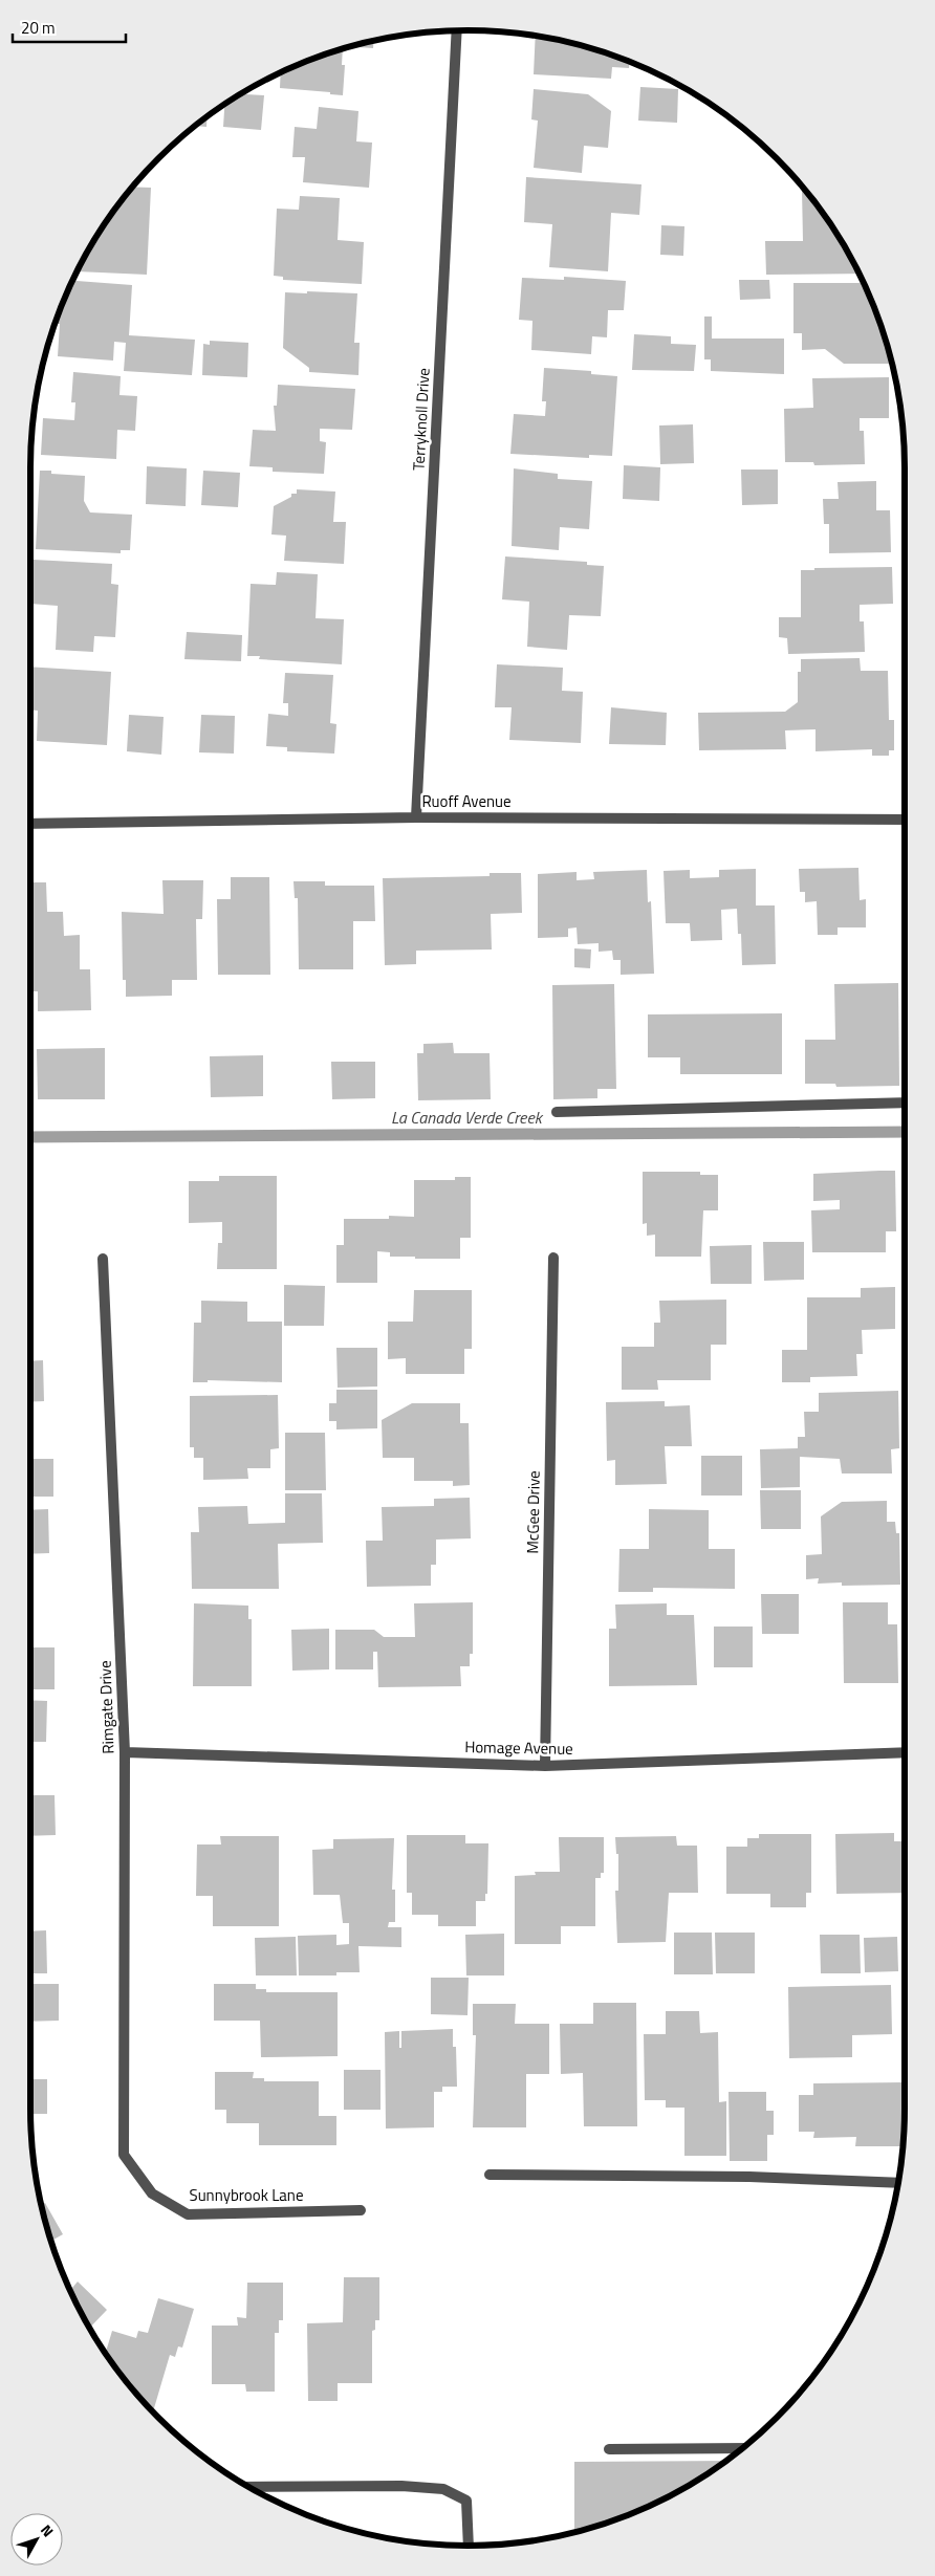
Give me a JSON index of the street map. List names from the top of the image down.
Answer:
{
  "streets": {
    "street": [
      "Terryknoll Drive",
      "Ruoff Avenue",
      "McGee Drive",
      "Rimgate Drive",
      "Homage Avenue",
      "Sunnybrook Lane"
    ]
  },
  "crossings": [
    ["Terryknoll Drive", "Ruoff Avenue"],
    ["McGee Drive", "Homage Avenue"],
    ["Rimgate Drive", "Homage Avenue"],
    ["Rimgate Drive", "Sunnybrook Lane"]
  ],
  "water": ["La Canada Verde Creek"],
  "scale_bar": "20 m",
  "north": "top right"
}
